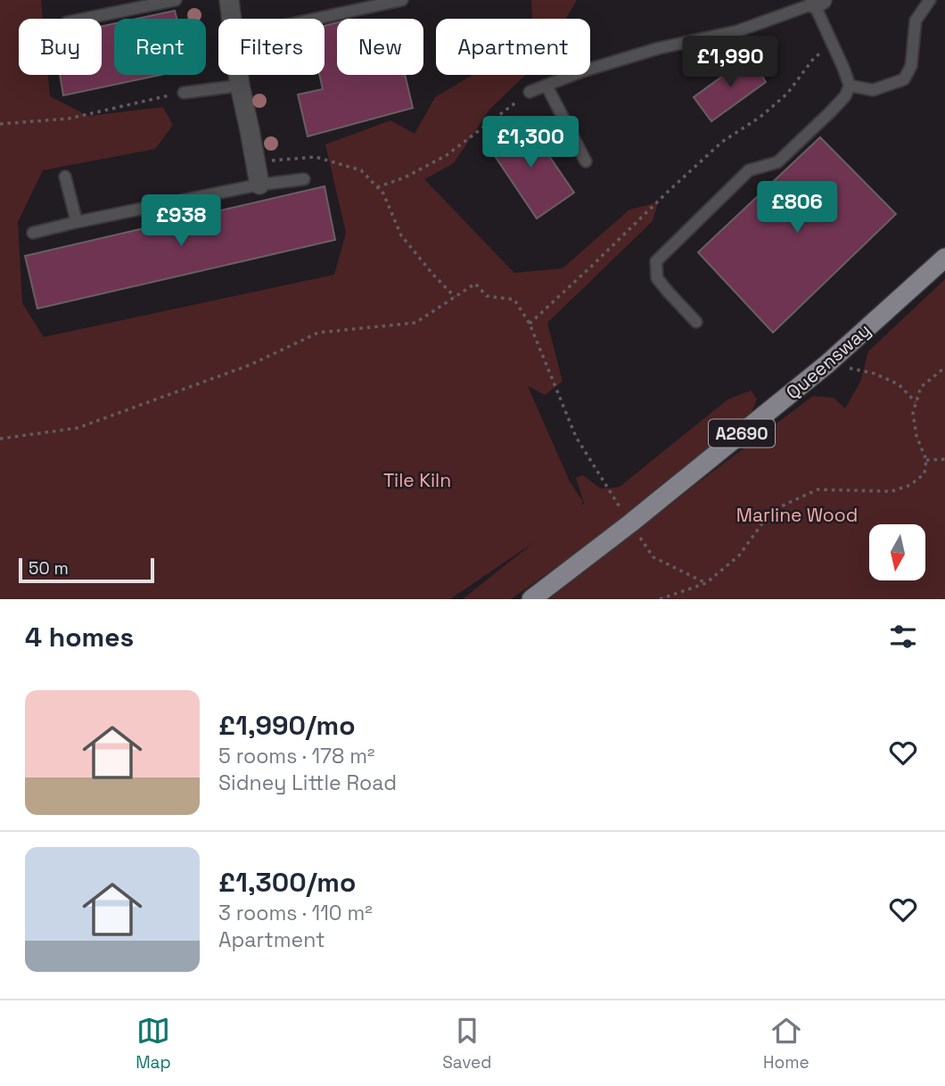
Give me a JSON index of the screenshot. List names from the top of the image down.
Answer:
{
  "streets": {
    "main road": ["Queensway", "A2690"]
  },
  "parks": ["Tile Kiln", "Marline Wood"],
  "scale_bar": "50 m",
  "north": "bottom",
  "page": {
    "chip": [
      "Buy",
      "Rent",
      "Filters",
      "New",
      "Apartment"
    ],
    "price": [
      "£1,990",
      "£1,300",
      "£806",
      "£938"
    ],
    "scale": "50 m",
    "heading": "4 homes",
    "list": [
      {
        "name": "£1,990/mo",
        "note": "5 rooms · 178 m² · Sidney Little Road"
      },
      {
        "name": "£1,300/mo",
        "note": "3 rooms · 110 m² · Apartment"
      }
    ],
    "tabs": ["Map", "Saved", "Home"]
  }
}
